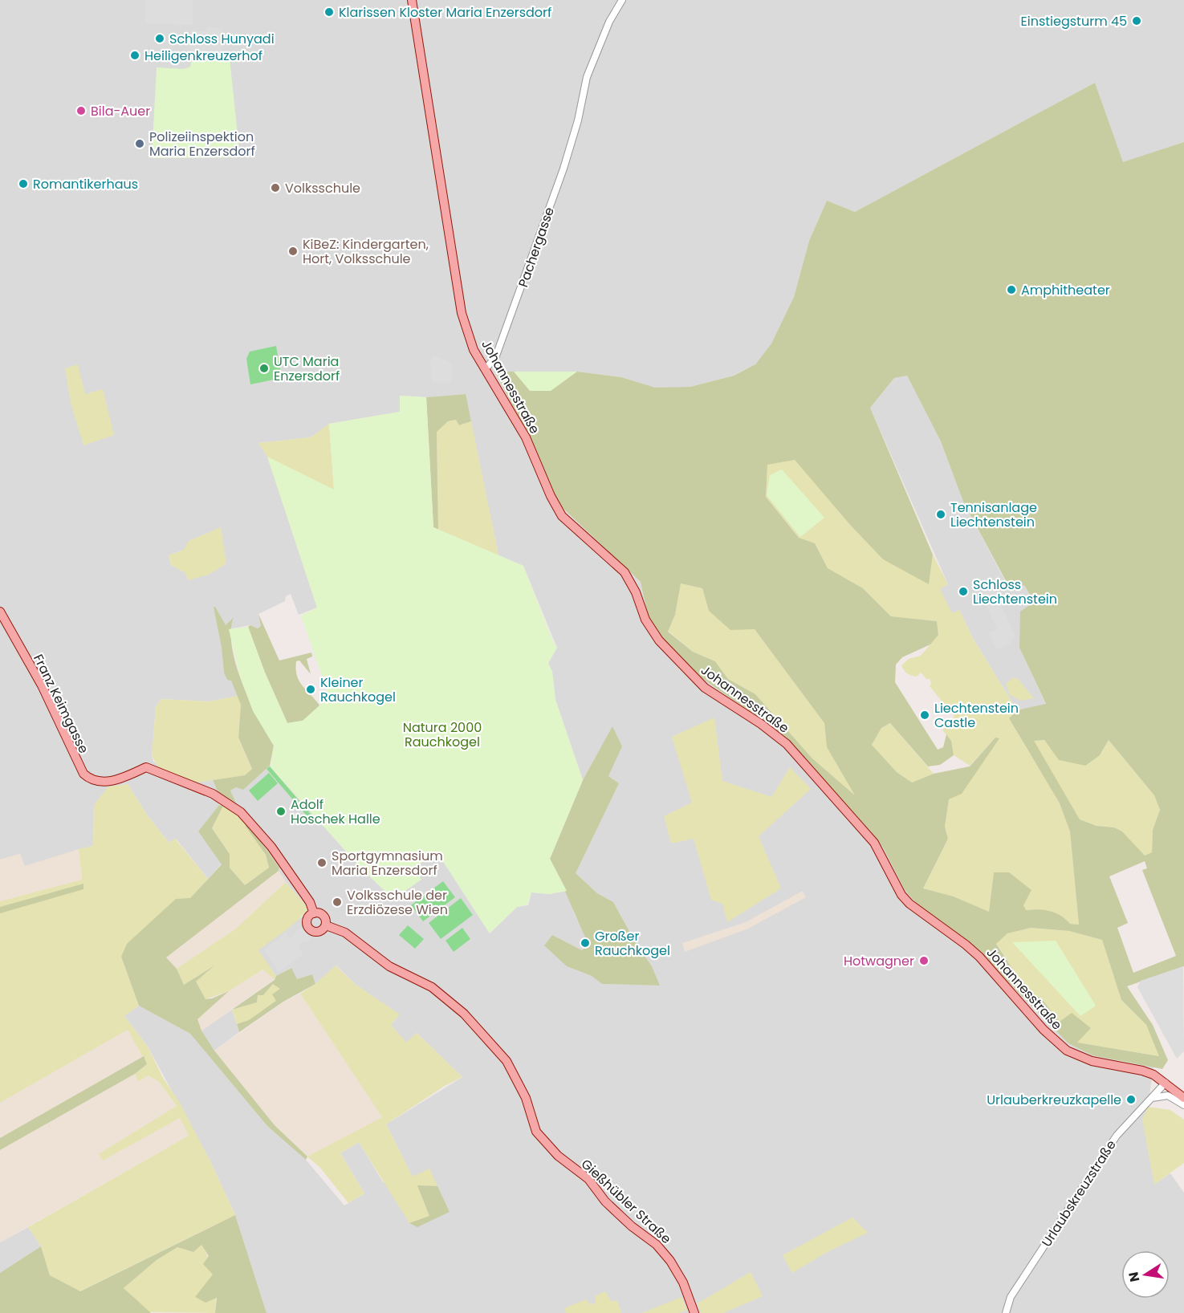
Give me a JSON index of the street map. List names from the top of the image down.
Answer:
{
  "streets": {
    "main road": ["Johannesstraße", "Franz Keimgasse", "Gießhübler Straße"],
    "street": ["Pachergasse", "Urlaubskreuzstraße"]
  },
  "crossings": [
    ["Pachergasse", "Johannesstraße"],
    ["Johannesstraße", "Urlaubskreuzstraße"],
    ["Franz Keimgasse", "Gießhübler Straße"]
  ],
  "parks": ["Natura 2000 Rauchkogel"],
  "places": [
    "Klarissen Kloster Maria Enzersdorf",
    "Einstiegsturm 45",
    "Schloss Hunyadi",
    "Heiligenkreuzerhof",
    "Bila-Auer",
    "Polizeiinspektion Maria Enzersdorf",
    "Romantikerhaus",
    "Volksschule",
    "KiBeZ: Kindergarten, Hort, Volksschule",
    "Amphitheater",
    "UTC Maria Enzersdorf",
    "Tennisanlage Liechtenstein",
    "Schloss Liechtenstein",
    "Kleiner Rauchkogel",
    "Liechtenstein Castle",
    "Adolf Hoschek Halle",
    "Sportgymnasium Maria Enzersdorf",
    "Volksschule der Erzdiözese Wien",
    "Großer Rauchkogel",
    "Hotwagner",
    "Urlauberkreuzkapelle"
  ],
  "north": "left"
}
